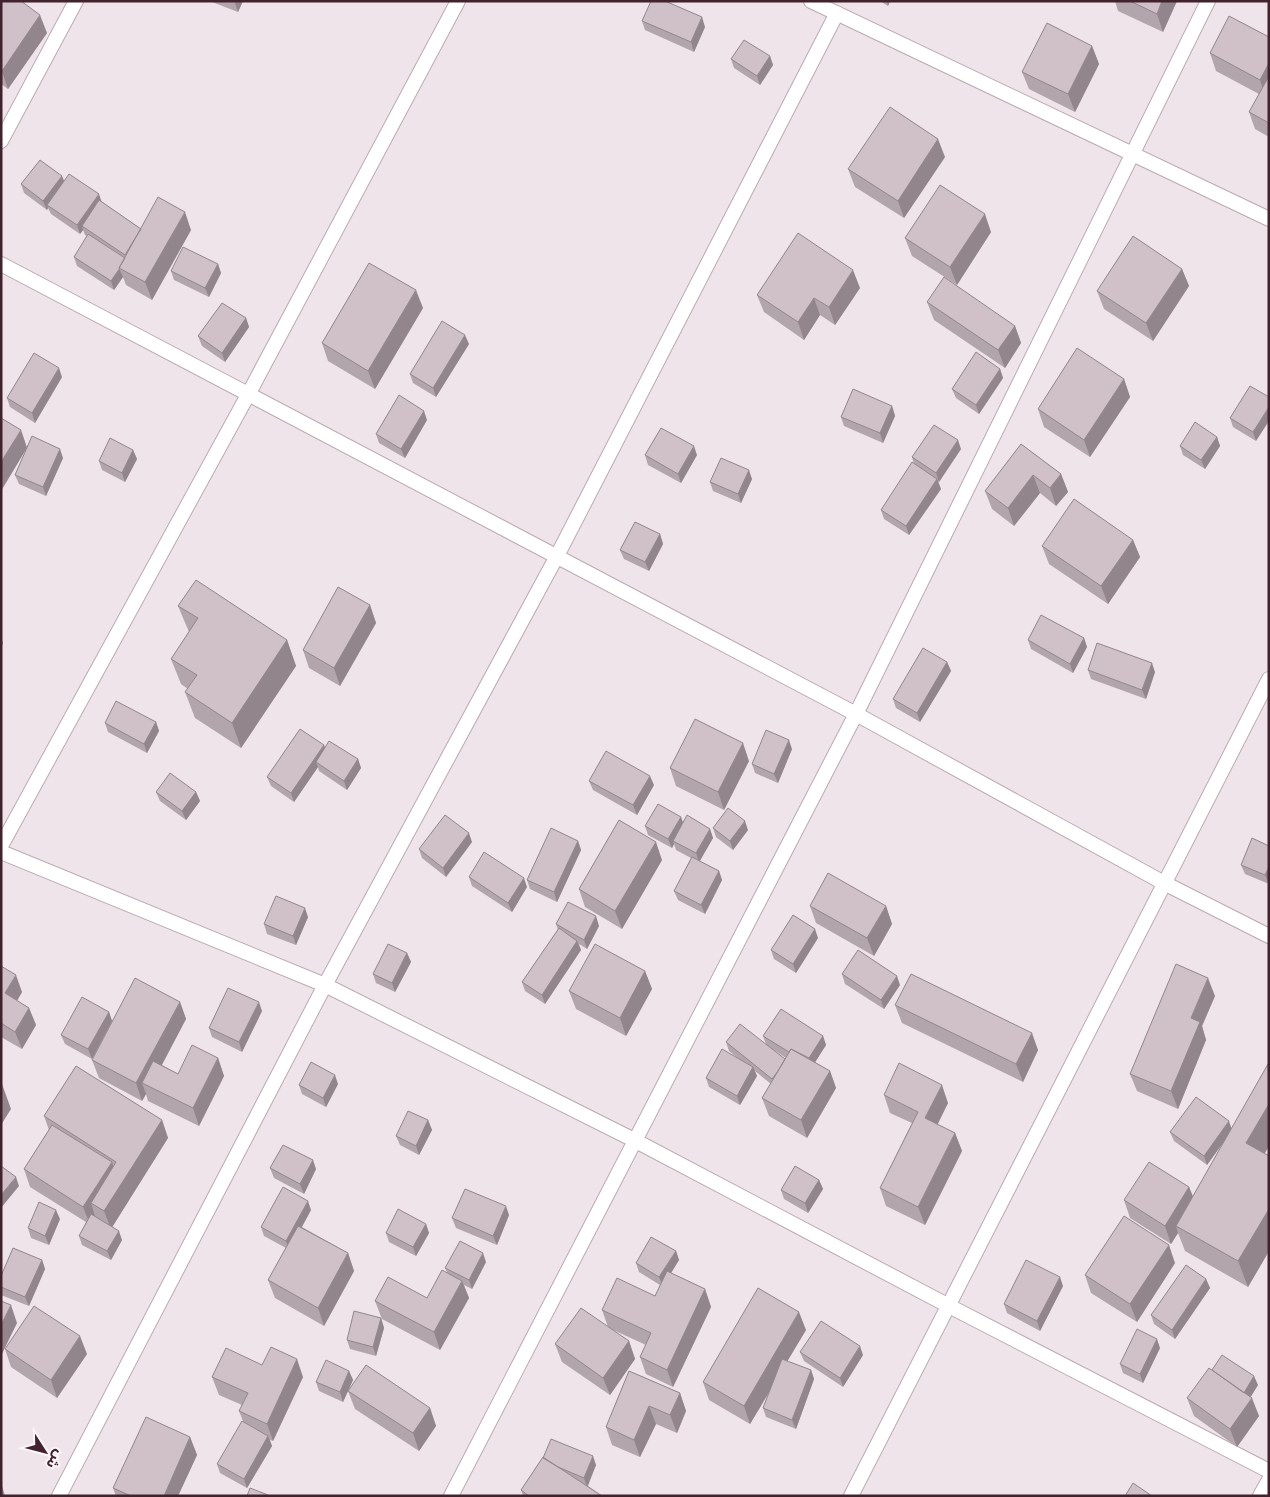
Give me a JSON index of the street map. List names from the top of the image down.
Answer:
{
  "north": "bottom right"
}
